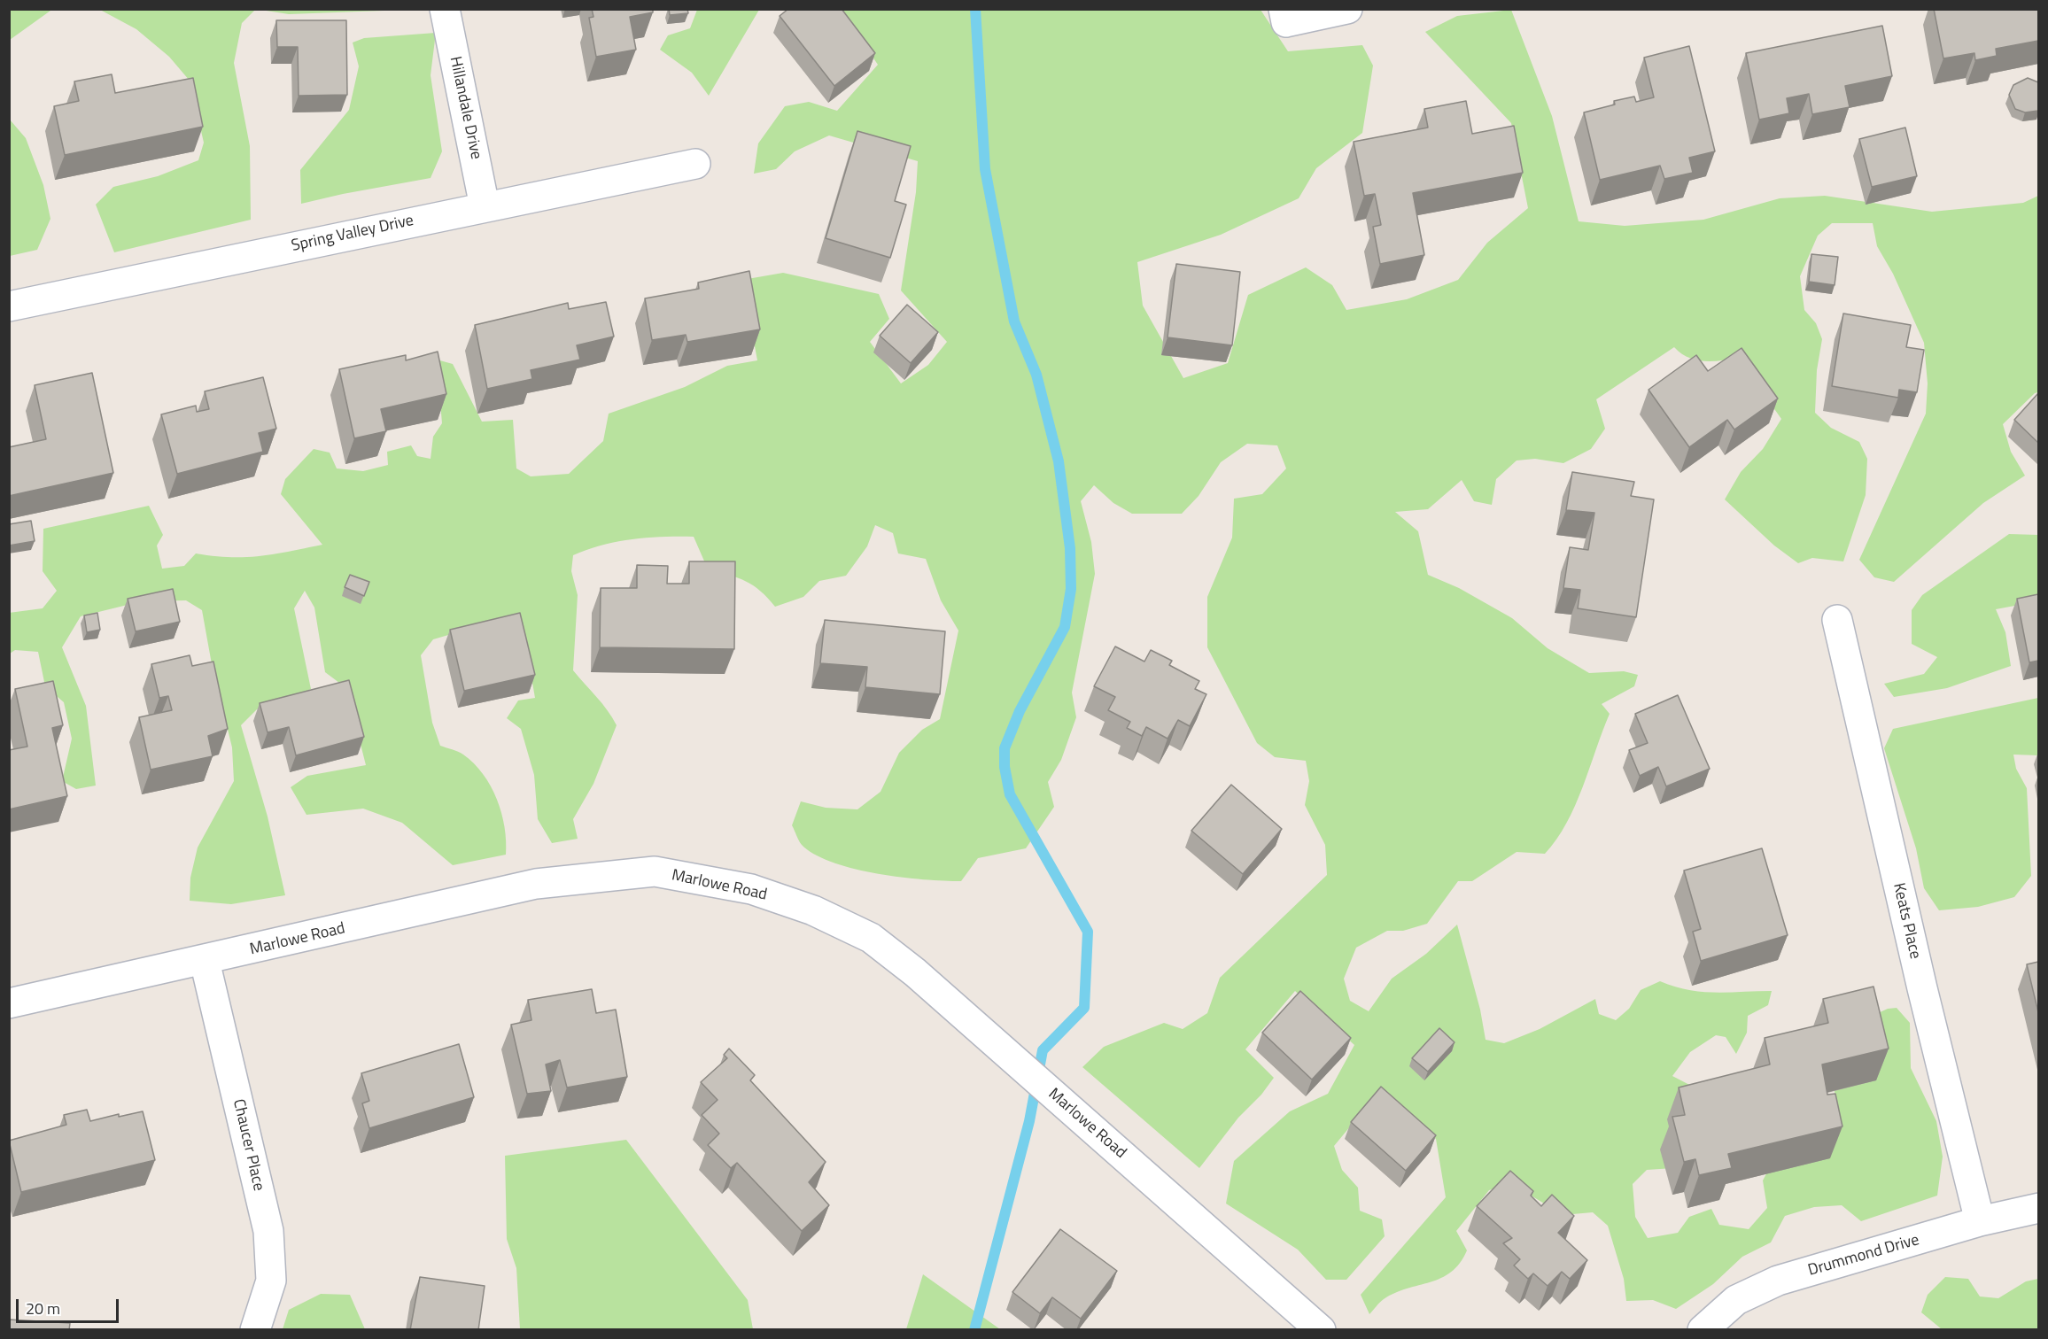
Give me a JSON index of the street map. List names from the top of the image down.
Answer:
{
  "streets": {
    "street": [
      "Hillandale Drive",
      "Spring Valley Drive",
      "Marlowe Road",
      "Keats Place",
      "Chaucer Place",
      "Drummond Drive"
    ]
  },
  "crossings": [
    ["Hillandale Drive", "Spring Valley Drive"],
    ["Marlowe Road", "Chaucer Place"],
    ["Keats Place", "Drummond Drive"]
  ],
  "scale_bar": "20 m"
}
